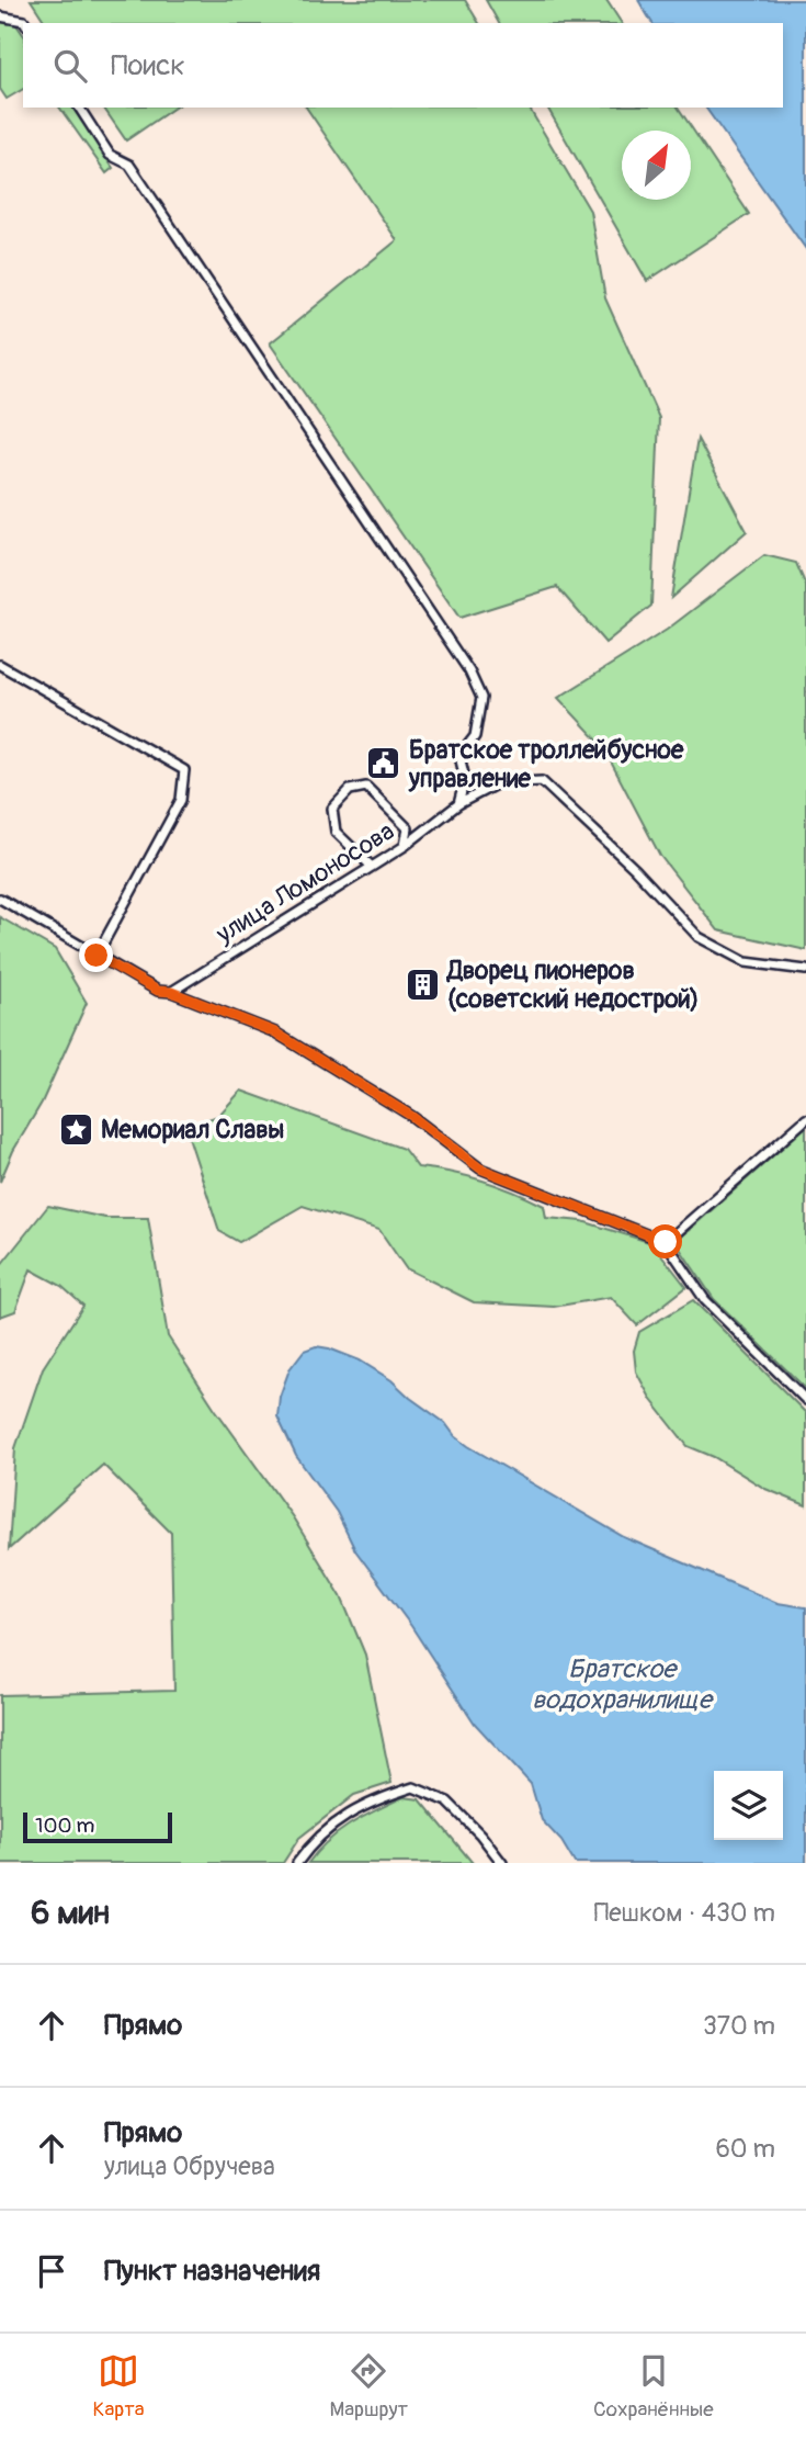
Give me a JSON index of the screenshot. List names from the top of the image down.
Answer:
{
  "streets": {
    "street": ["улица Ломоносова"]
  },
  "water": ["Братское водохранилище"],
  "places": {
    "public building": ["Братское троллейбусное управление"],
    "building": ["Дворец пионеров (советский недострой)"],
    "place": ["Мемориал Славы"]
  },
  "scale_bar": "100 m",
  "north": "top right",
  "page": {
    "search": "Поиск",
    "scale": "100 m",
    "heading": ["6 мин", "Пешком · 430 m"],
    "list": [
      ["Прямо", "370 m"],
      ["Прямо", "улица Обручева", "60 m"],
      "Пункт назначения"
    ],
    "nav": ["Карта", "Маршрут", "Сохранённые"]
  }
}
